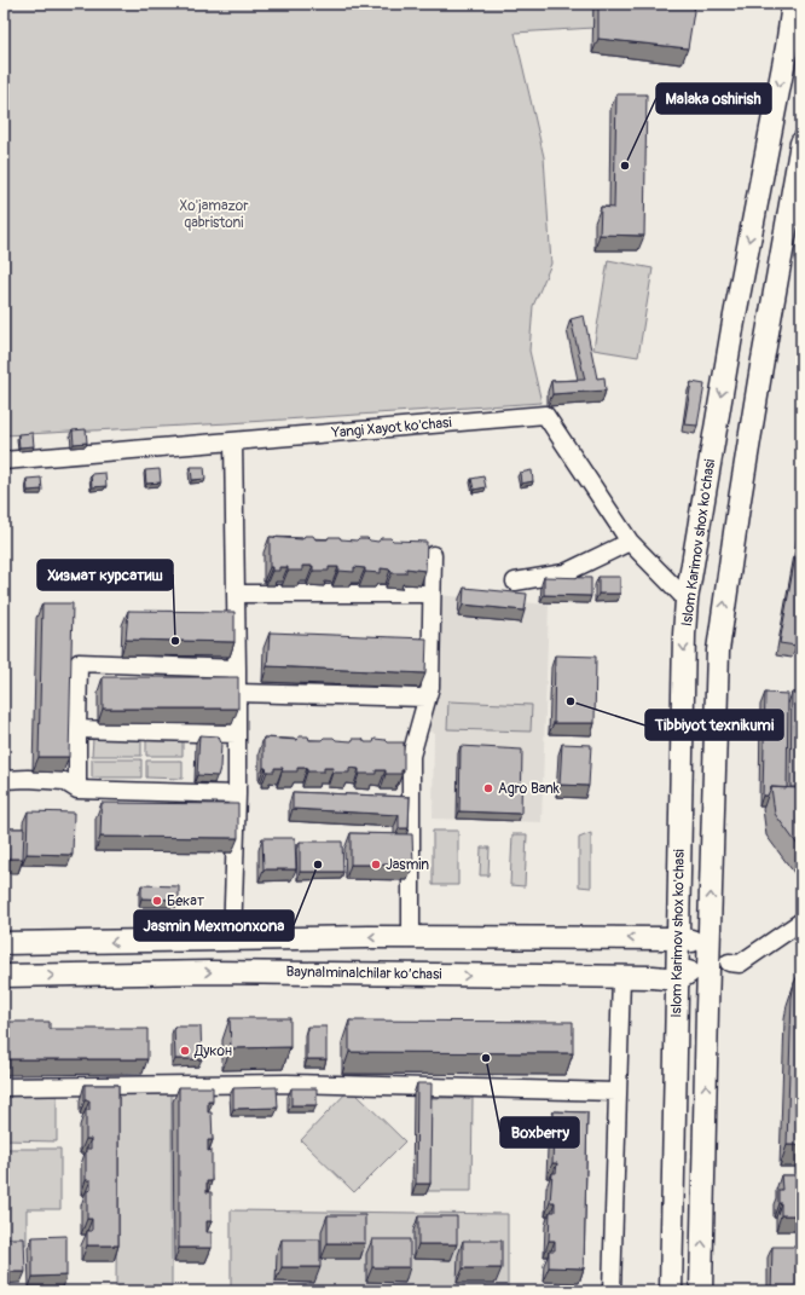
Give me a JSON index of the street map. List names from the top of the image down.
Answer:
{
  "streets": {
    "main road": ["Islom Karimov shox ko'chasi", "Baynalminalchilar ko’chasi"],
    "street": ["Yangi Xayot ko'chasi"]
  },
  "crossings": [
    ["Yangi Xayot ko'chasi", "Islom Karimov shox ko'chasi"],
    ["Islom Karimov shox ko'chasi", "Baynalminalchilar ko’chasi"]
  ],
  "parks": ["Xo'jamazor qabristoni"],
  "places": [
    "Malaka oshirish",
    "Хизмат курсатиш",
    "Tibbiyot texnikumi",
    "Agro Bank",
    "Jasmin Mexmonxona",
    "Jasmin",
    "Бекат",
    "Дукон",
    "Boxberry"
  ]
}
